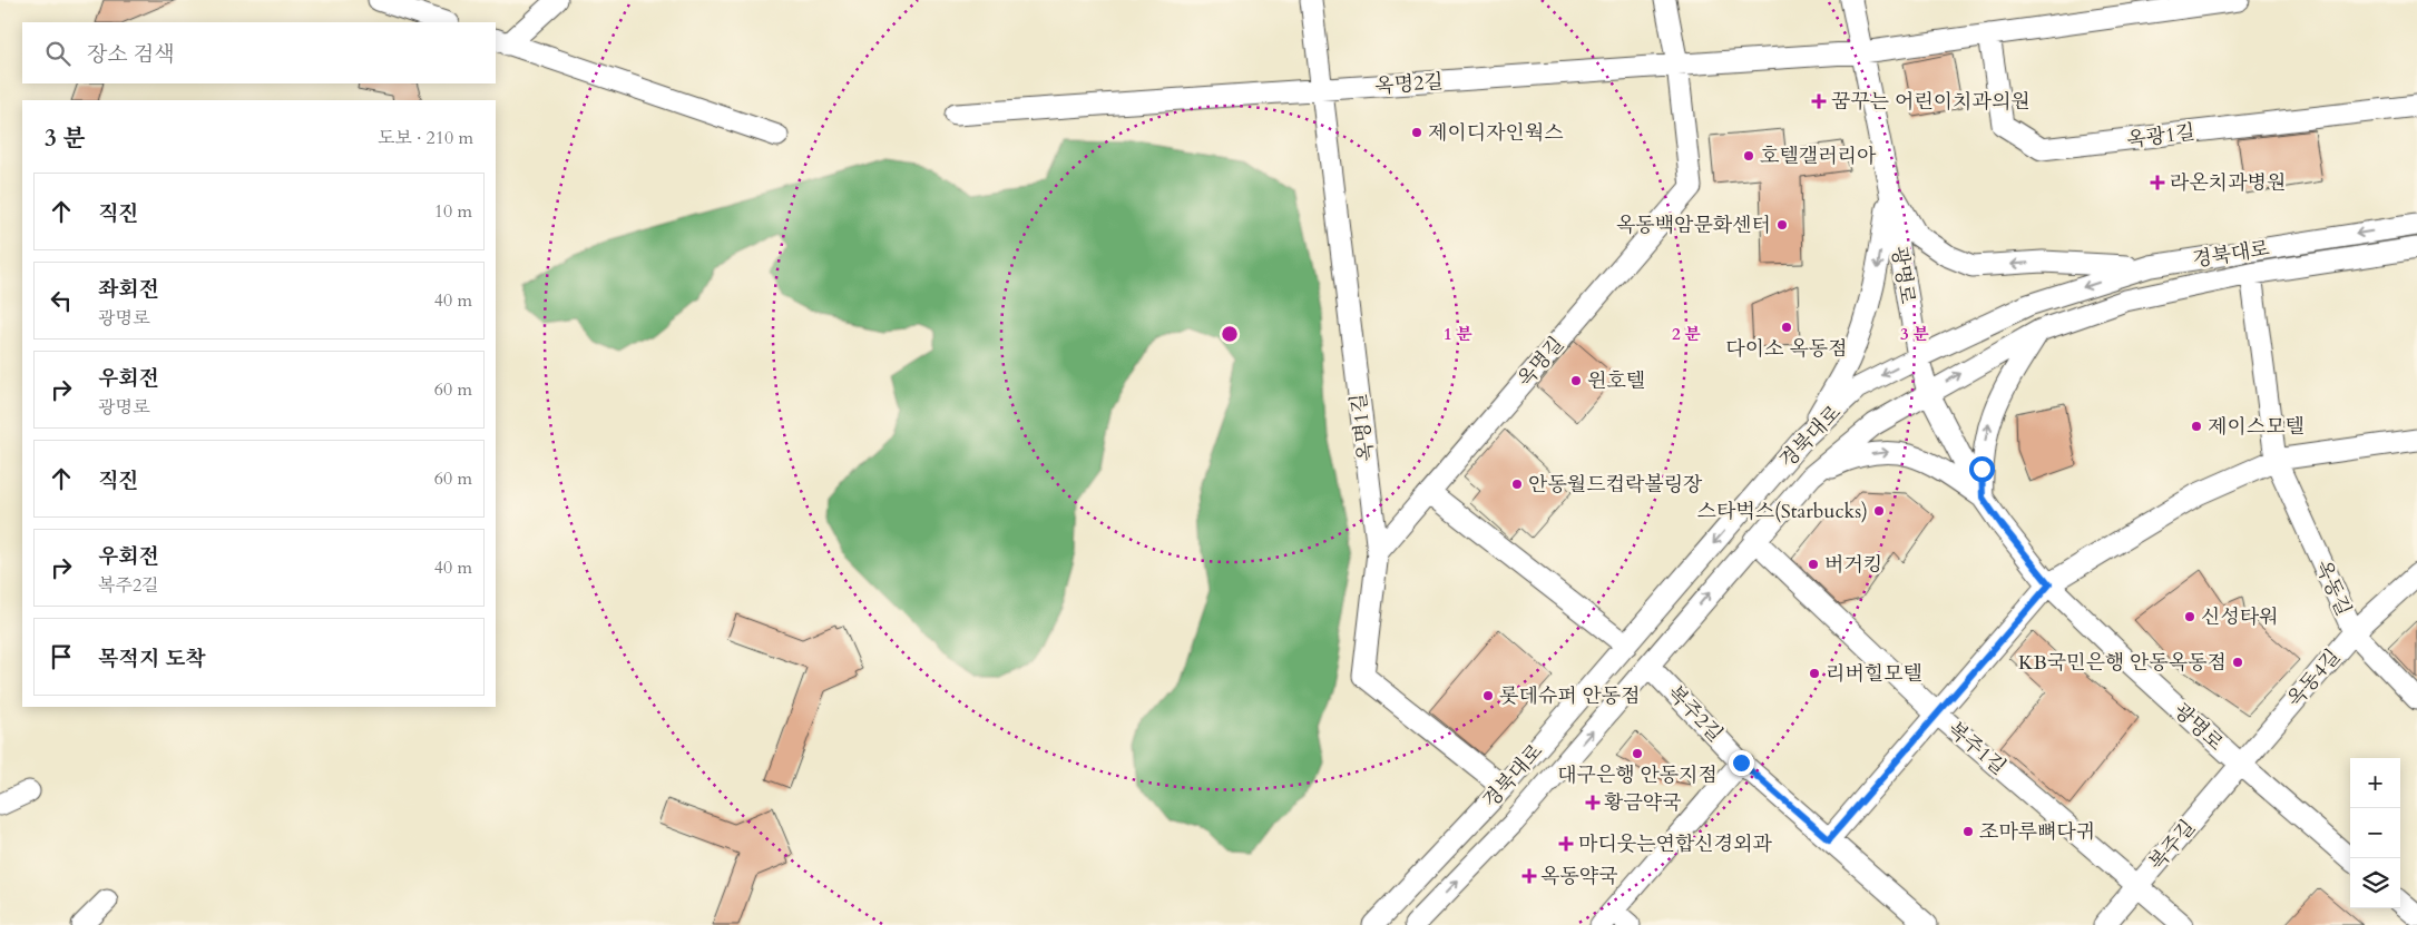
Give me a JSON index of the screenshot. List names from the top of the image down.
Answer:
{
  "streets": {
    "street": [
      "옥명2길",
      "옥광1길",
      "경북대로",
      "광명로",
      "옥명길",
      "옥명1길",
      "옥동길",
      "옥동4길",
      "복주2길",
      "복주1길",
      "복주길"
    ]
  },
  "crossings": [
    ["옥명2길", "광명로"],
    ["옥명2길", "옥명길"],
    ["옥명2길", "옥명1길"],
    ["경북대로", "광명로"],
    ["경북대로", "옥명1길"],
    ["경북대로", "옥동길"],
    ["경북대로", "복주2길"],
    ["경북대로", "복주1길"],
    ["광명로", "옥동4길"],
    ["광명로", "복주길"],
    ["옥명길", "옥명1길"],
    ["옥동길", "옥동4길"],
    ["옥동4길", "복주길"],
    ["복주1길", "복주길"]
  ],
  "places": {
    "health": [
      "꿈꾸는 어린이치과의원",
      "라온치과병원",
      "황금약국",
      "마디웃는연합신경외과",
      "옥동약국"
    ],
    "other": [
      "제이디자인웍스",
      "호텔갤러리아",
      "옥동백암문화센터",
      "다이소 옥동점",
      "윈호텔",
      "제이스모텔",
      "안동월드컵락볼링장",
      "스타벅스(Starbucks)",
      "버거킹",
      "신성타워",
      "KB국민은행 안동옥동점",
      "리버힐모텔",
      "롯데슈퍼 안동점",
      "대구은행 안동지점",
      "조마루뼈다귀"
    ]
  },
  "page": {
    "search": "장소 검색",
    "heading": ["3 분", "도보 · 210 m"],
    "list": [
      ["직진", "10 m"],
      ["좌회전", "광명로", "40 m"],
      ["우회전", "광명로", "60 m"],
      ["직진", "60 m"],
      ["우회전", "복주2길", "40 m"],
      "목적지 도착"
    ],
    "map_buttons": ["+", "−"]
  },
  "rings": ["1 분", "2 분", "3 분"]
}
